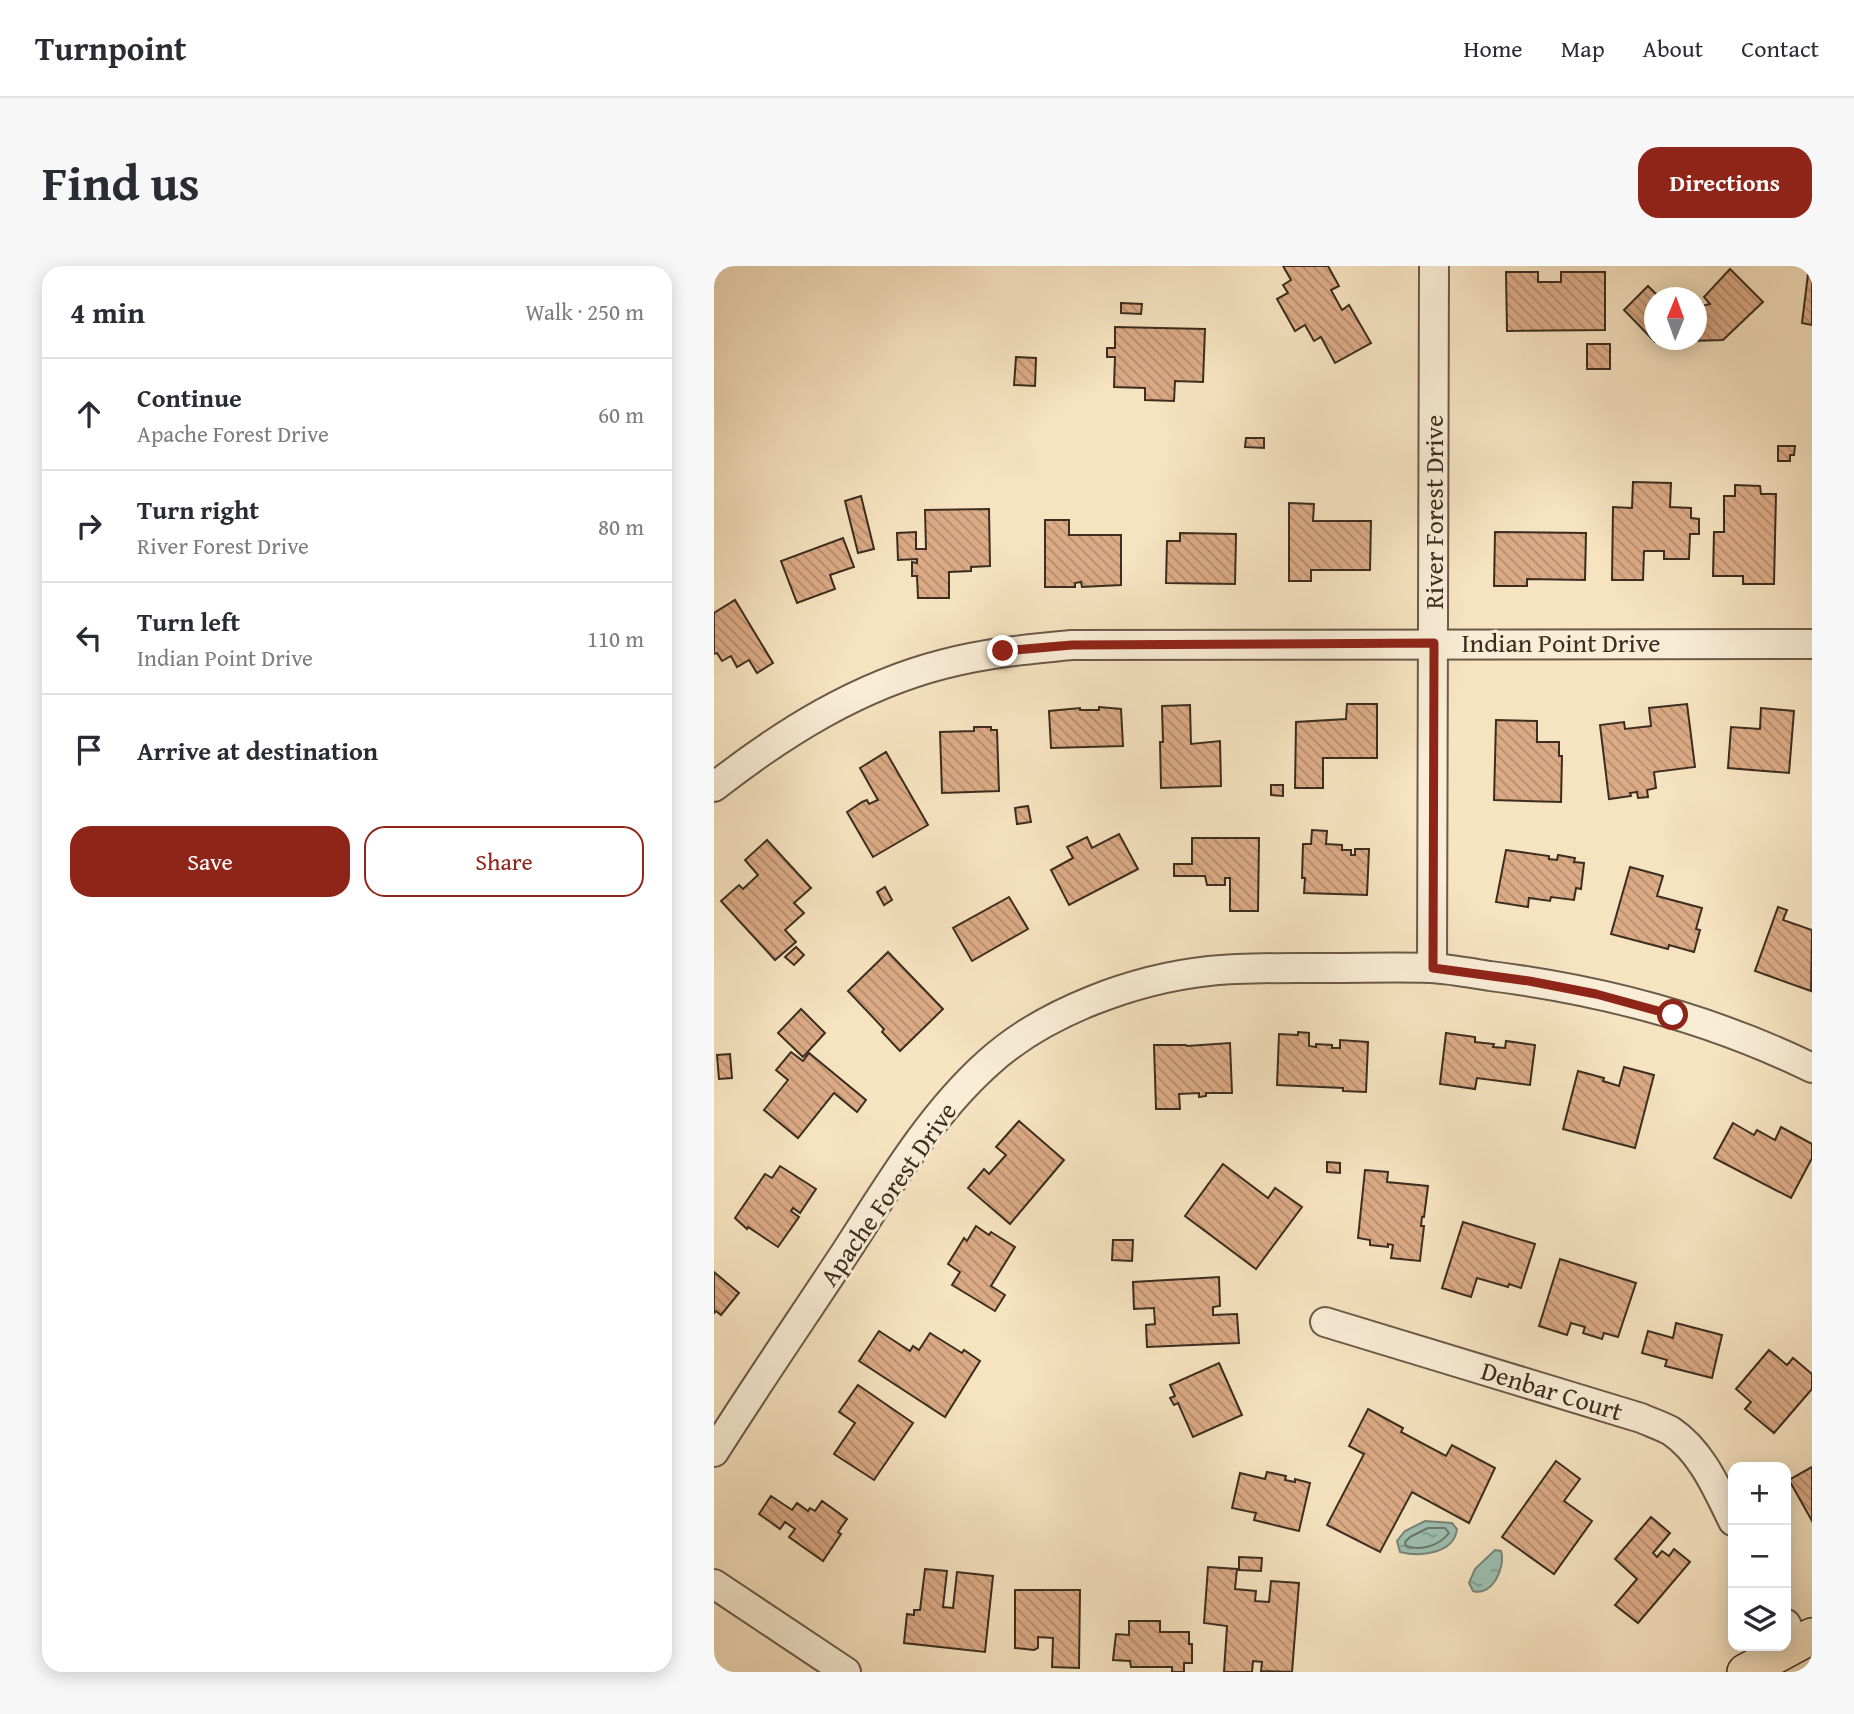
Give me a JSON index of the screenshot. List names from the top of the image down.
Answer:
{
  "streets": {
    "street": [
      "River Forest Drive",
      "Indian Point Drive",
      "Apache Forest Drive",
      "Denbar Court"
    ]
  },
  "crossings": [
    ["River Forest Drive", "Indian Point Drive"],
    ["River Forest Drive", "Apache Forest Drive"]
  ],
  "north": "top",
  "page": {
    "header": "Turnpoint",
    "nav": [
      "Home",
      "Map",
      "About",
      "Contact"
    ],
    "title": "Find us",
    "buttons": [
      "Directions",
      ["Save", "Share"]
    ],
    "heading": ["4 min", "Walk · 250 m"],
    "list": [
      ["Continue", "Apache Forest Drive", "60 m"],
      ["Turn right", "River Forest Drive", "80 m"],
      ["Turn left", "Indian Point Drive", "110 m"],
      "Arrive at destination"
    ],
    "map_buttons": ["+", "−"]
  }
}
